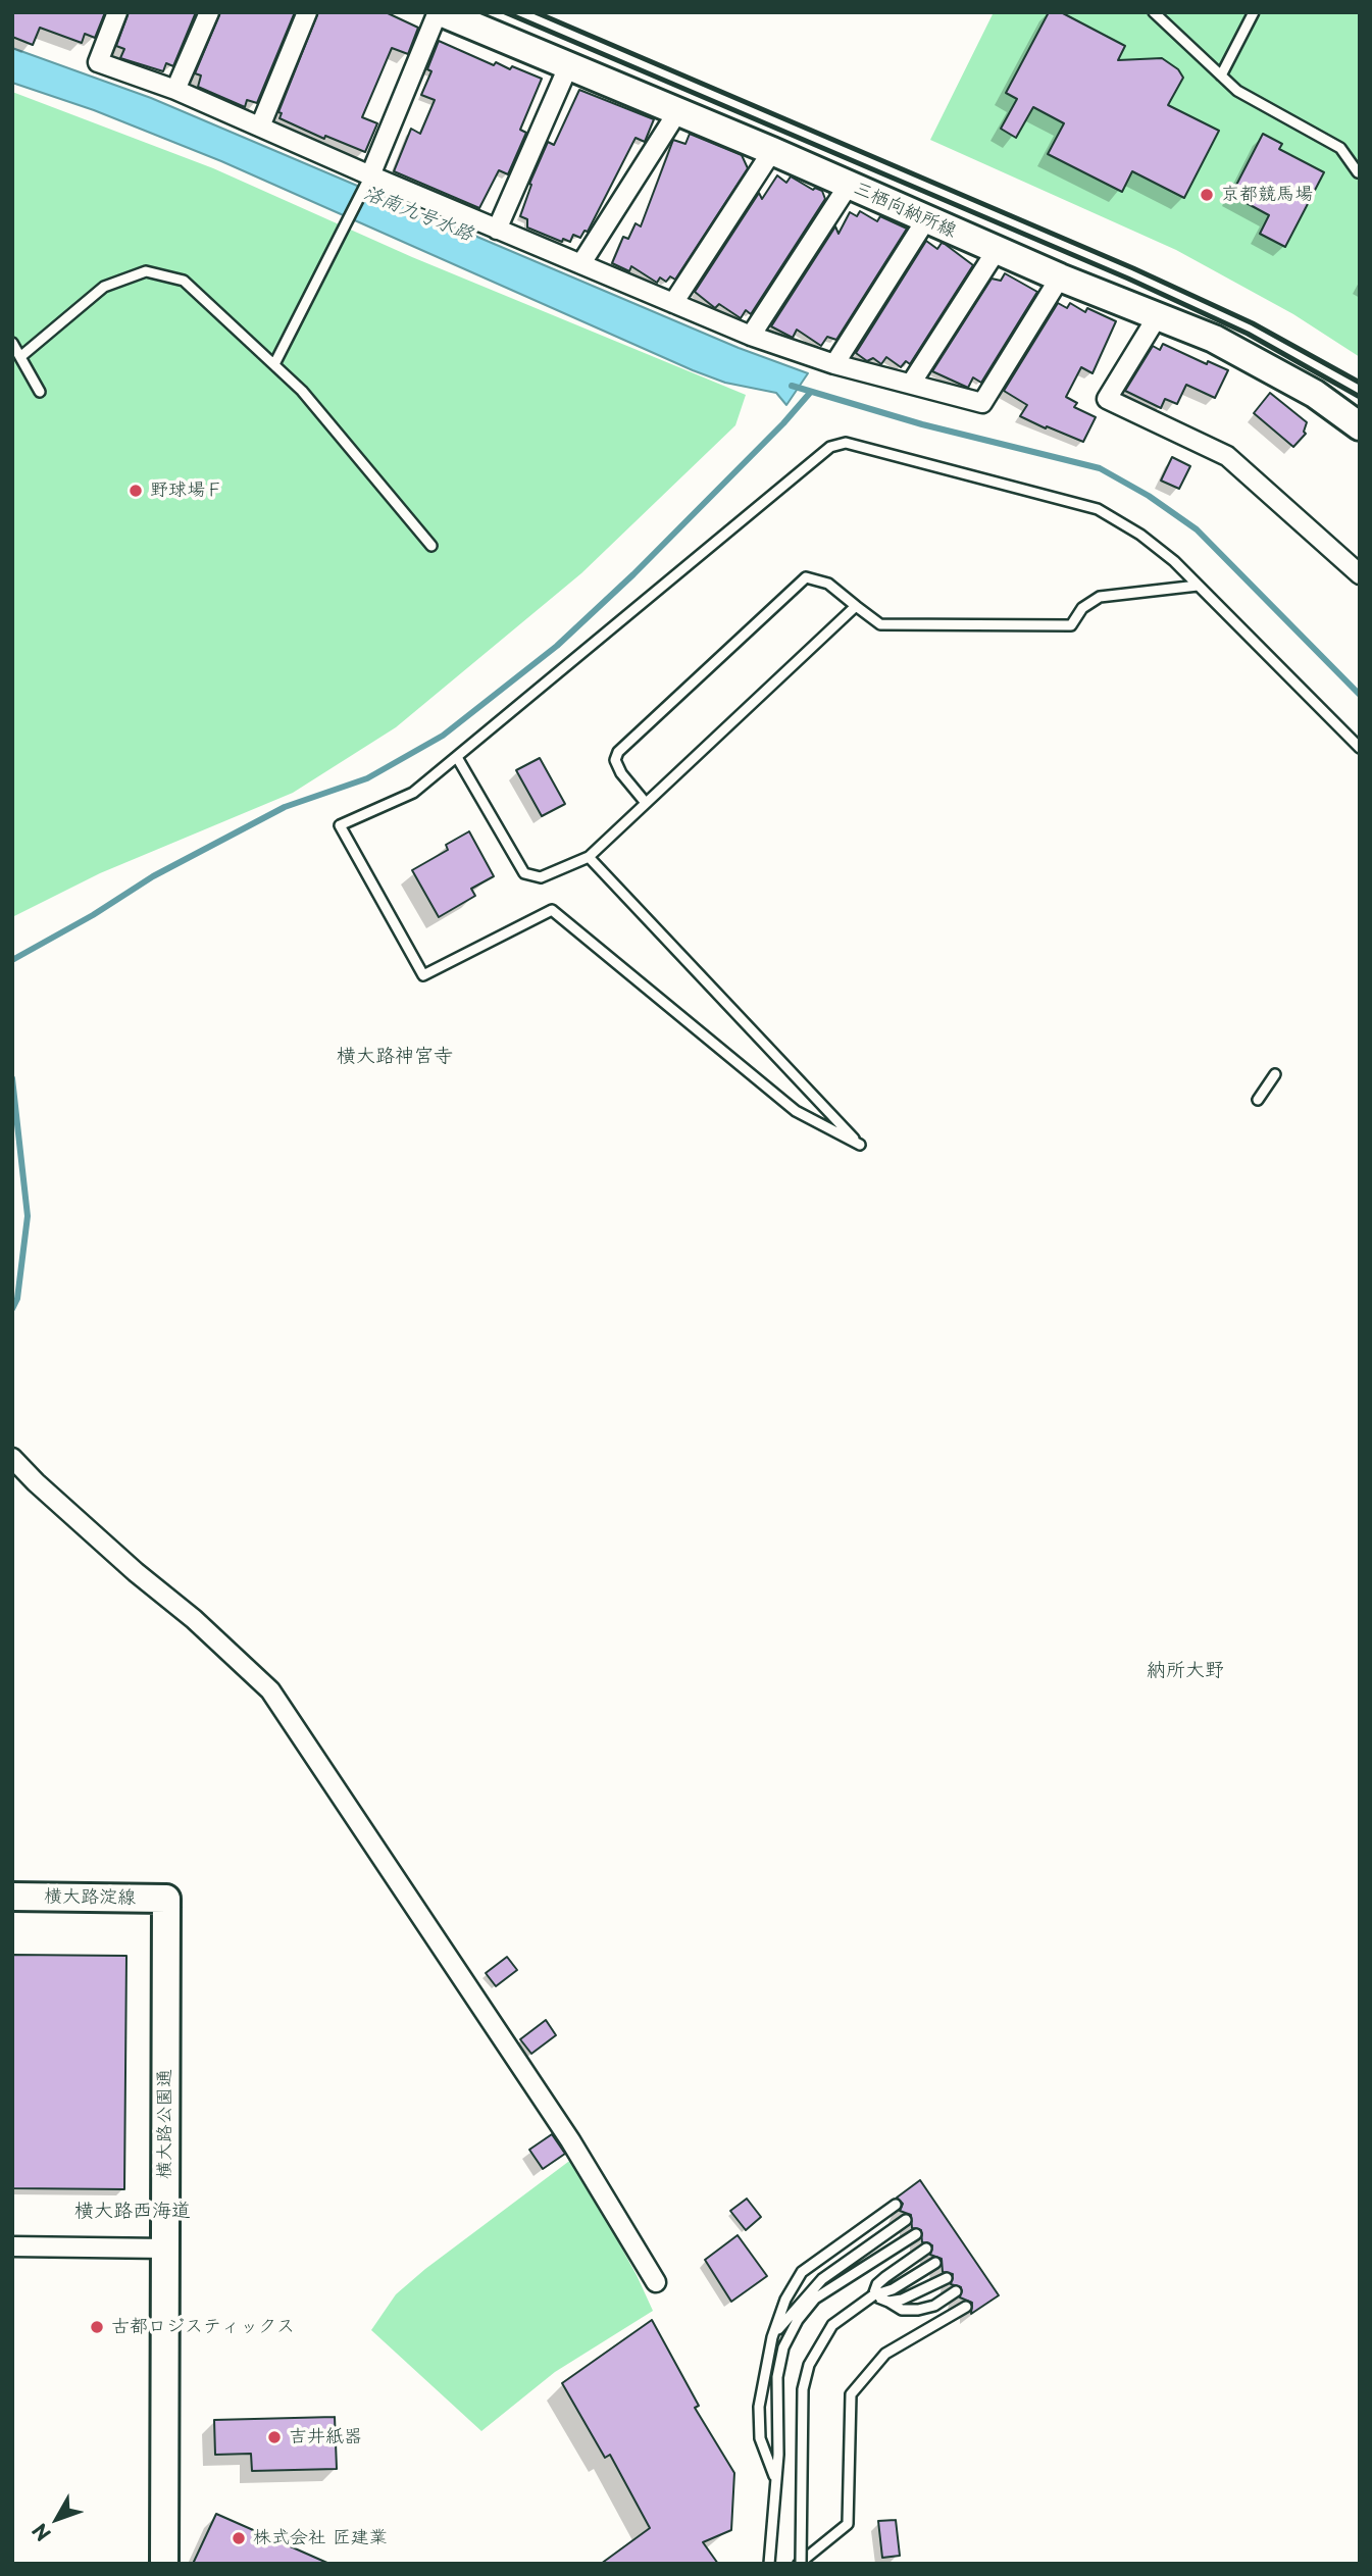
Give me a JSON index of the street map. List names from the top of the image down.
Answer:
{
  "streets": {
    "main road": ["三栖向納所線", "横大路淀線", "横大路公園通"]
  },
  "crossings": [
    ["横大路淀線", "横大路公園通"]
  ],
  "districts": ["横大路神宮寺", "納所大野", "横大路西海道"],
  "water": ["洛南九号水路"],
  "places": [
    "京都競馬場",
    "野球場Ｆ",
    "古都ロジスティックス",
    "吉井紙器",
    "株式会社 匠建業"
  ],
  "north": "bottom left"
}
